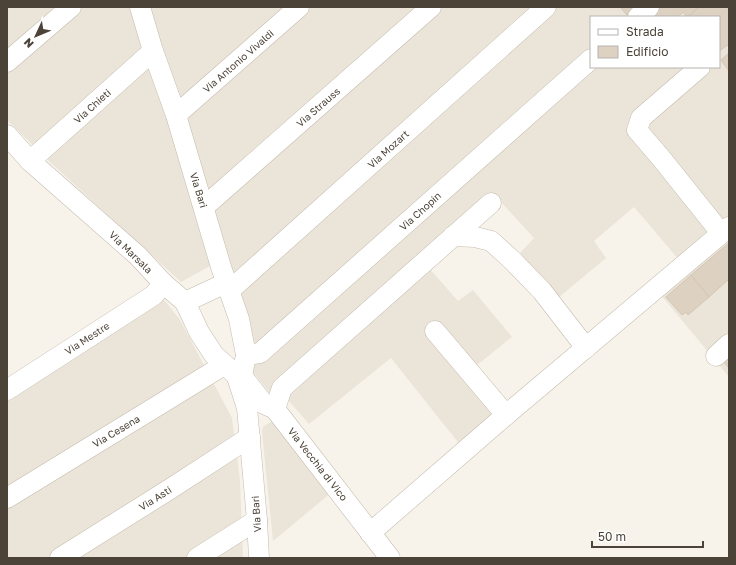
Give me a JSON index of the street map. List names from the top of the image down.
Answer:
{
  "streets": {
    "street": [
      "Via Antonio Vivaldi",
      "Via Chieti",
      "Via Strauss",
      "Via Mozart",
      "Via Bari",
      "Via Chopin",
      "Via Marsala",
      "Via Mestre",
      "Via Cesena",
      "Via Vecchia di Vico",
      "Via Asti"
    ]
  },
  "crossings": [
    ["Via Antonio Vivaldi", "Via Bari"],
    ["Via Chieti", "Via Bari"],
    ["Via Chieti", "Via Marsala"],
    ["Via Strauss", "Via Bari"],
    ["Via Mozart", "Via Bari"],
    ["Via Mozart", "Via Marsala"],
    ["Via Bari", "Via Chopin"],
    ["Via Bari", "Via Marsala"],
    ["Via Bari", "Via Cesena"],
    ["Via Bari", "Via Vecchia di Vico"],
    ["Via Bari", "Via Asti"],
    ["Via Marsala", "Via Mestre"],
    ["Via Marsala", "Via Cesena"],
    ["Via Marsala", "Via Vecchia di Vico"],
    ["Via Cesena", "Via Vecchia di Vico"]
  ],
  "legend": ["Strada", "Edificio"],
  "scale_bar": "50 m",
  "north": "bottom left"
}
